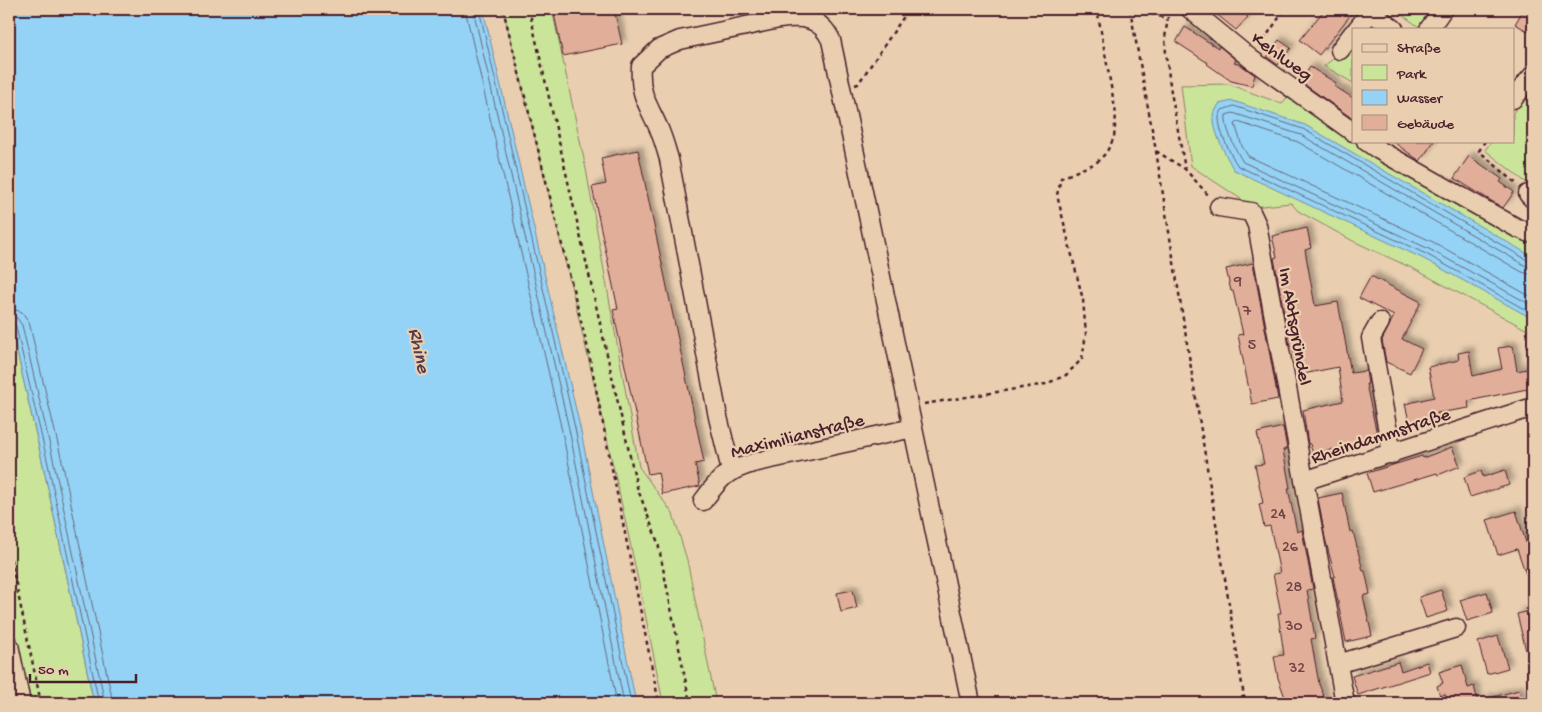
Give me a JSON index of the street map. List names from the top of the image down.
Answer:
{
  "streets": {
    "street": [
      "Kehlweg",
      "Im Abtsgründel",
      "Maximilianstraße",
      "Rheindammstraße"
    ]
  },
  "crossings": [
    ["Im Abtsgründel", "Rheindammstraße"]
  ],
  "water": ["Rhine"],
  "house_numbers": [
    "9",
    "7",
    "5",
    "24",
    "26",
    "28",
    "30",
    "32"
  ],
  "legend": [
    "Straße",
    "Park",
    "Wasser",
    "Gebäude"
  ],
  "scale_bar": "50 m"
}
